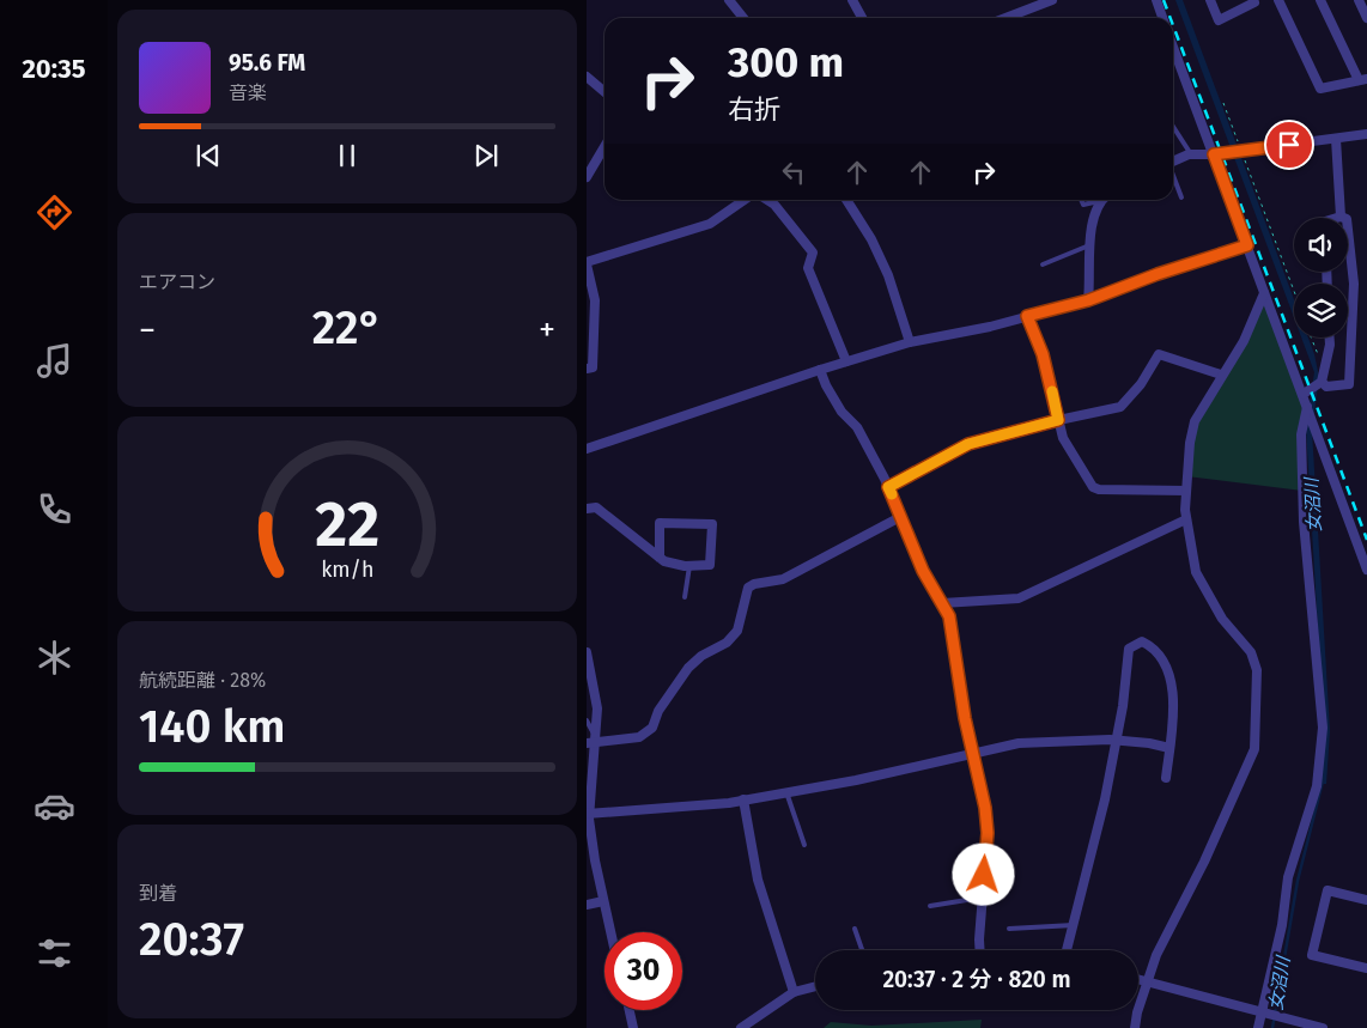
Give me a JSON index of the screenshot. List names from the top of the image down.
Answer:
{
  "water": ["女沼川"],
  "page": {
    "tabs": "20:35",
    "turn": ["300 m", "右折"],
    "song": ["95.6 FM", "音楽"],
    "tile": [
      "エアコン",
      ["航続距離 · 28%", "140 km"],
      ["到着", "20:37"]
    ],
    "heat": ["−", "22°", "+"],
    "limit": "30",
    "trip": "20:37 · 2 分 · 820 m",
    "gauge": ["22", "km/h"]
  }
}
